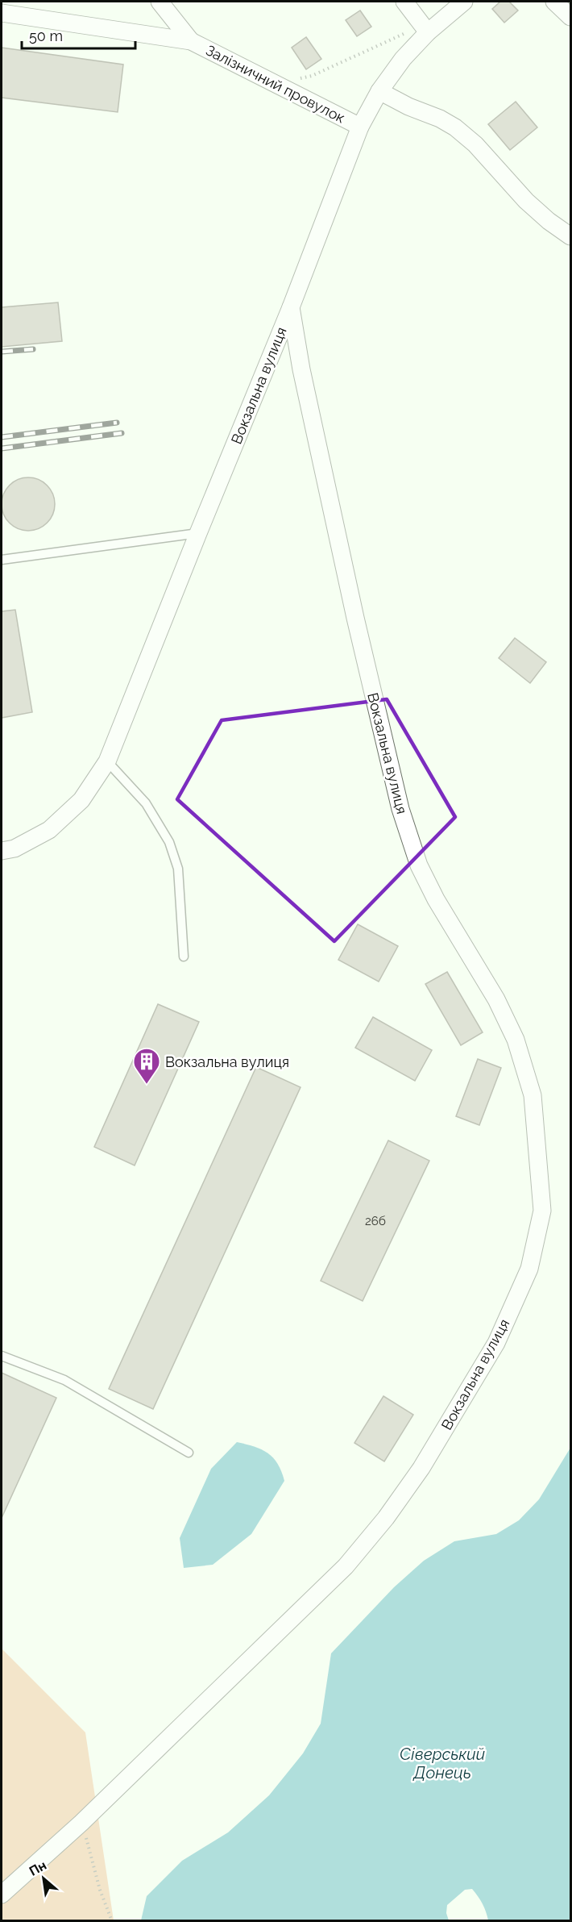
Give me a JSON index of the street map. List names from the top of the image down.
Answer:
{
  "streets": {
    "street": ["Залізничний провулок", "Вокзальна вулиця"]
  },
  "crossings": [
    ["Залізничний провулок", "Вокзальна вулиця"]
  ],
  "water": ["Сіверський Донець"],
  "places": {
    "building": ["Вокзальна вулиця"]
  },
  "house_numbers": ["26б"],
  "scale_bar": "50 m",
  "north": "top left"
}
